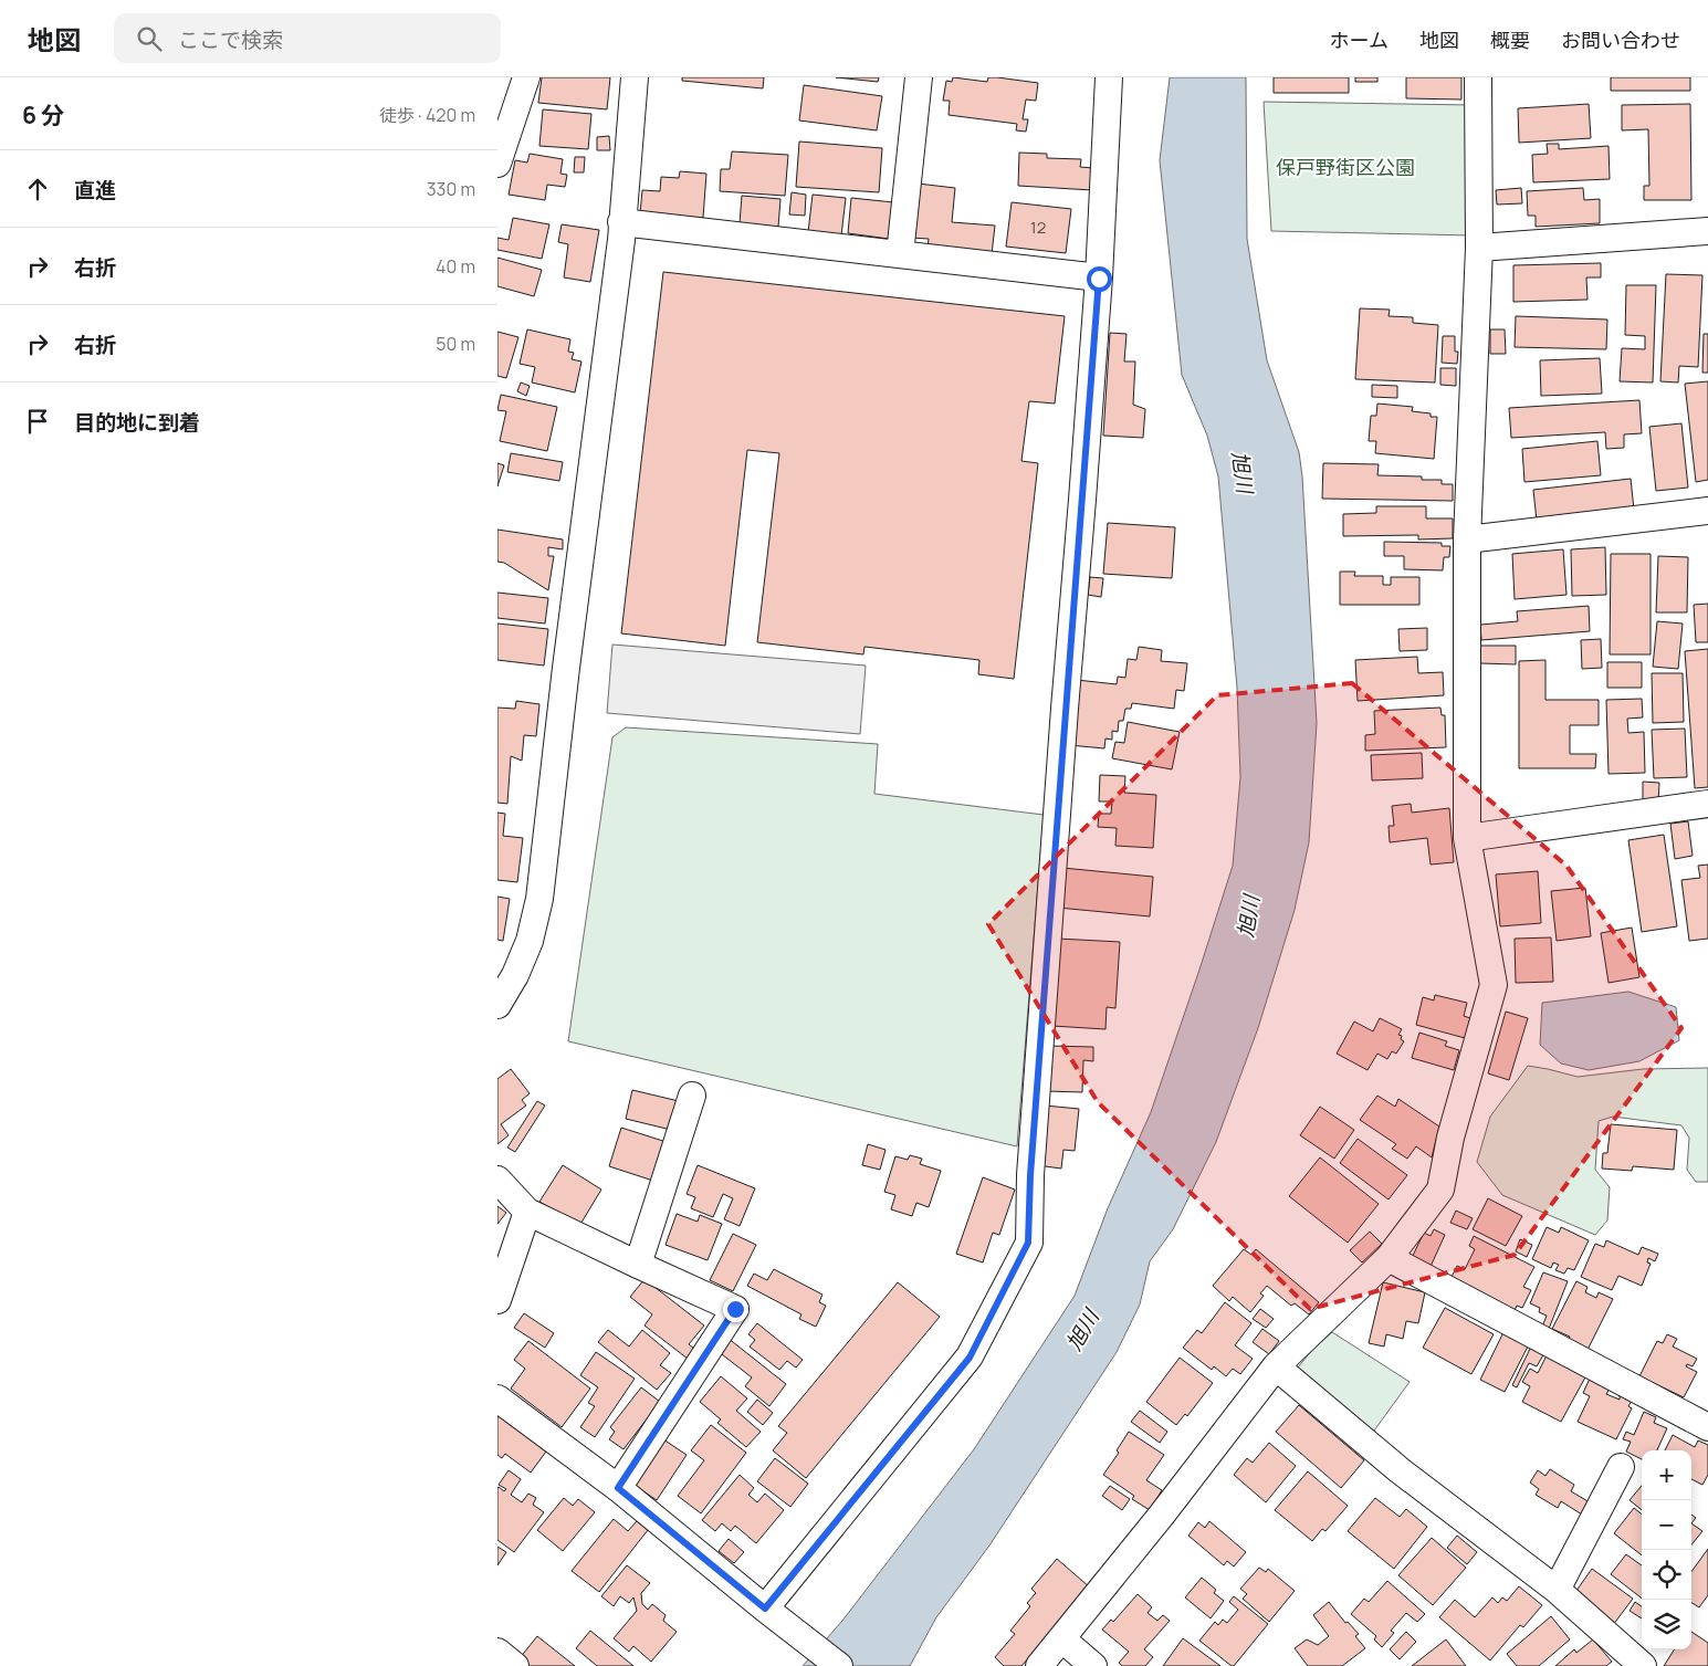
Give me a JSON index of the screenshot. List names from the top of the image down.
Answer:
{
  "water": ["旭川"],
  "parks": ["保戸野街区公園"],
  "house_numbers": ["12"],
  "page": {
    "header": "地図",
    "search": "ここで検索",
    "nav": [
      "ホーム",
      "地図",
      "概要",
      "お問い合わせ"
    ],
    "heading": ["6 分", "徒歩 · 420 m"],
    "list": [
      ["直進", "330 m"],
      ["右折", "40 m"],
      ["右折", "50 m"],
      "目的地に到着"
    ],
    "map_buttons": ["+", "−"]
  }
}
